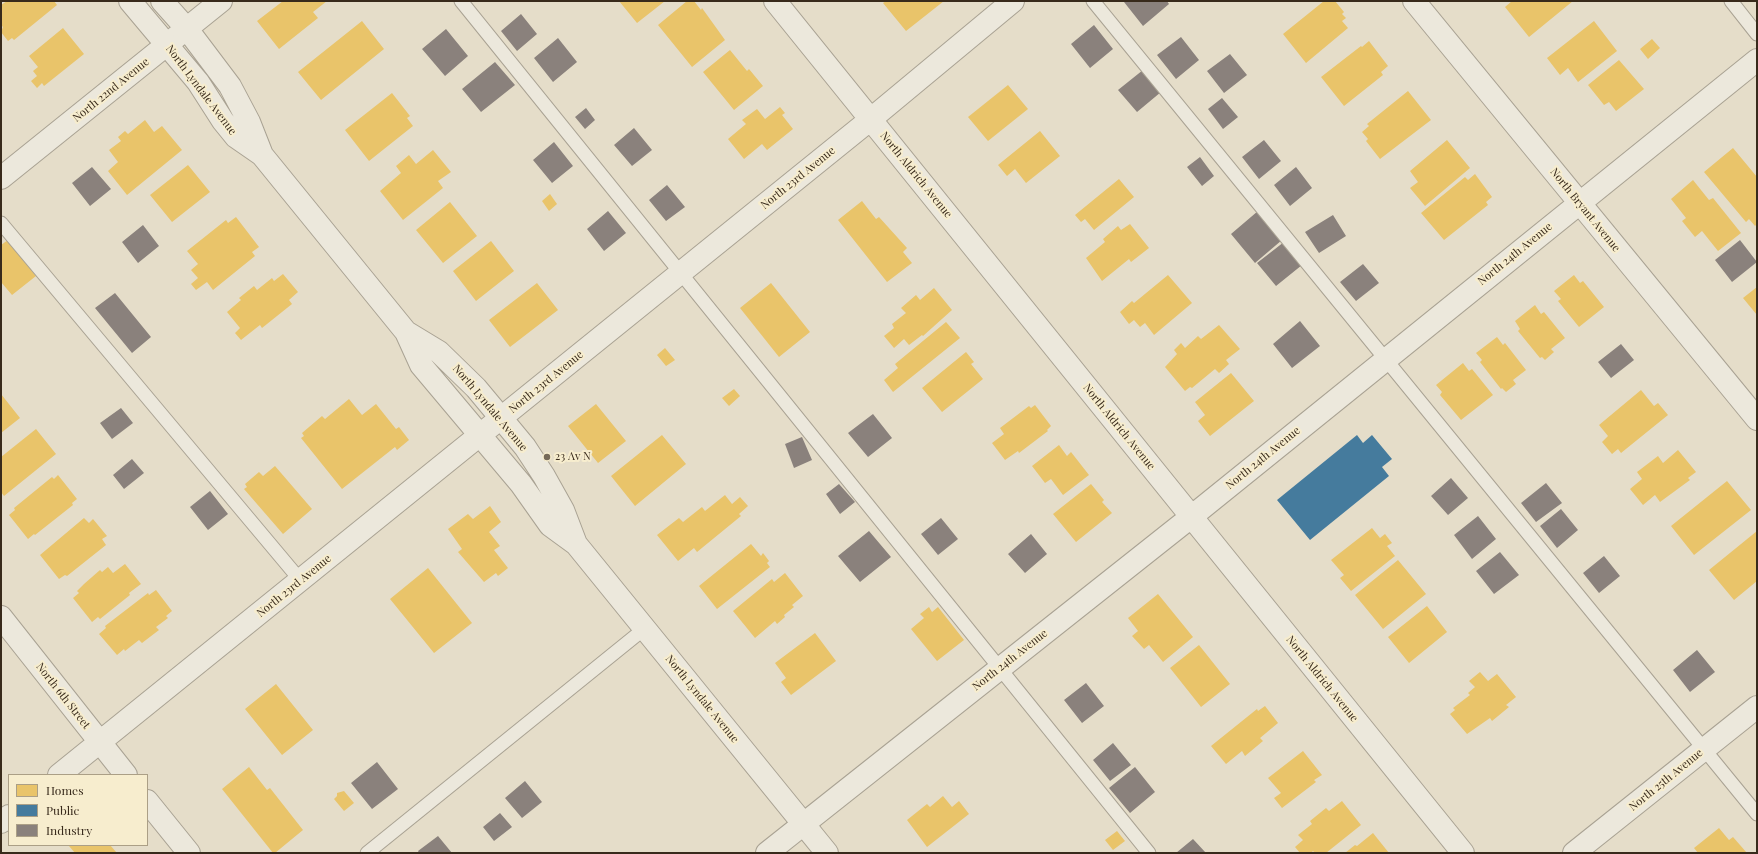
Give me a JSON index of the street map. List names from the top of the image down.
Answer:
{
  "streets": {
    "street": [
      "North 22nd Avenue",
      "North Lyndale Avenue",
      "North Aldrich Avenue",
      "North 23rd Avenue",
      "North Bryant Avenue",
      "North 24th Avenue",
      "North 6th Street",
      "North 25th Avenue"
    ]
  },
  "crossings": [
    ["North 22nd Avenue", "North Lyndale Avenue"],
    ["North Lyndale Avenue", "North 23rd Avenue"],
    ["North Lyndale Avenue", "North 24th Avenue"],
    ["North Aldrich Avenue", "North 23rd Avenue"],
    ["North Aldrich Avenue", "North 24th Avenue"],
    ["North 23rd Avenue", "North 6th Street"],
    ["North Bryant Avenue", "North 24th Avenue"]
  ],
  "places": ["23 Av N"],
  "legend": ["Homes", "Public", "Industry"]
}
